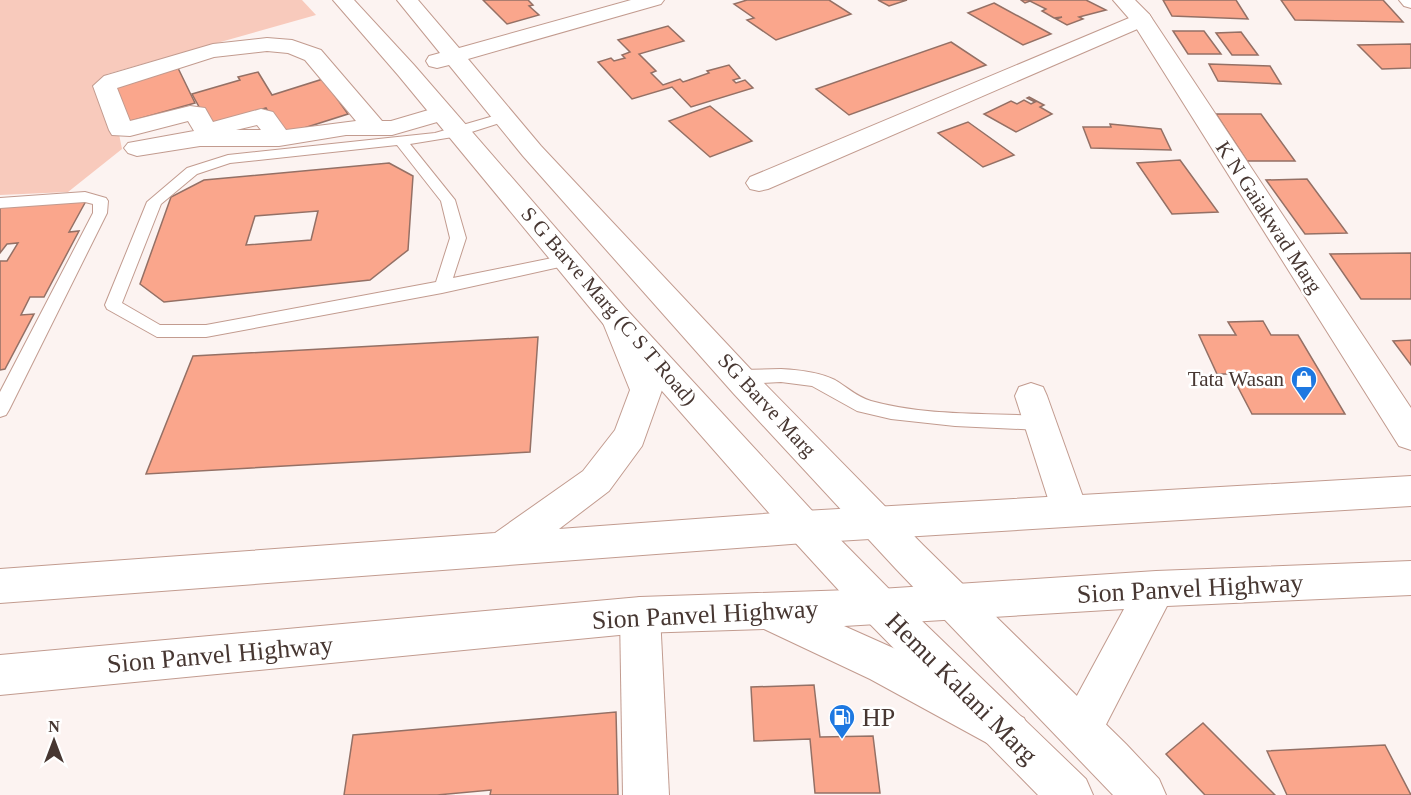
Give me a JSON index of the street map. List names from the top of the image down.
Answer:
{
  "streets": {
    "main road": [
      "K N Gaiakwad Marg",
      "S G Barve Marg (C S T Road)",
      "SG Barve Marg",
      "Sion Panvel Highway",
      "Hemu Kalani Marg"
    ]
  },
  "crossings": [
    ["S G Barve Marg (C S T Road)", "Sion Panvel Highway"],
    ["S G Barve Marg (C S T Road)", "Hemu Kalani Marg"],
    ["SG Barve Marg", "Sion Panvel Highway"],
    ["Sion Panvel Highway", "Hemu Kalani Marg"]
  ],
  "places": {
    "shop": ["Tata Wasan"],
    "fuel station": ["HP"]
  },
  "north": "top"
}
